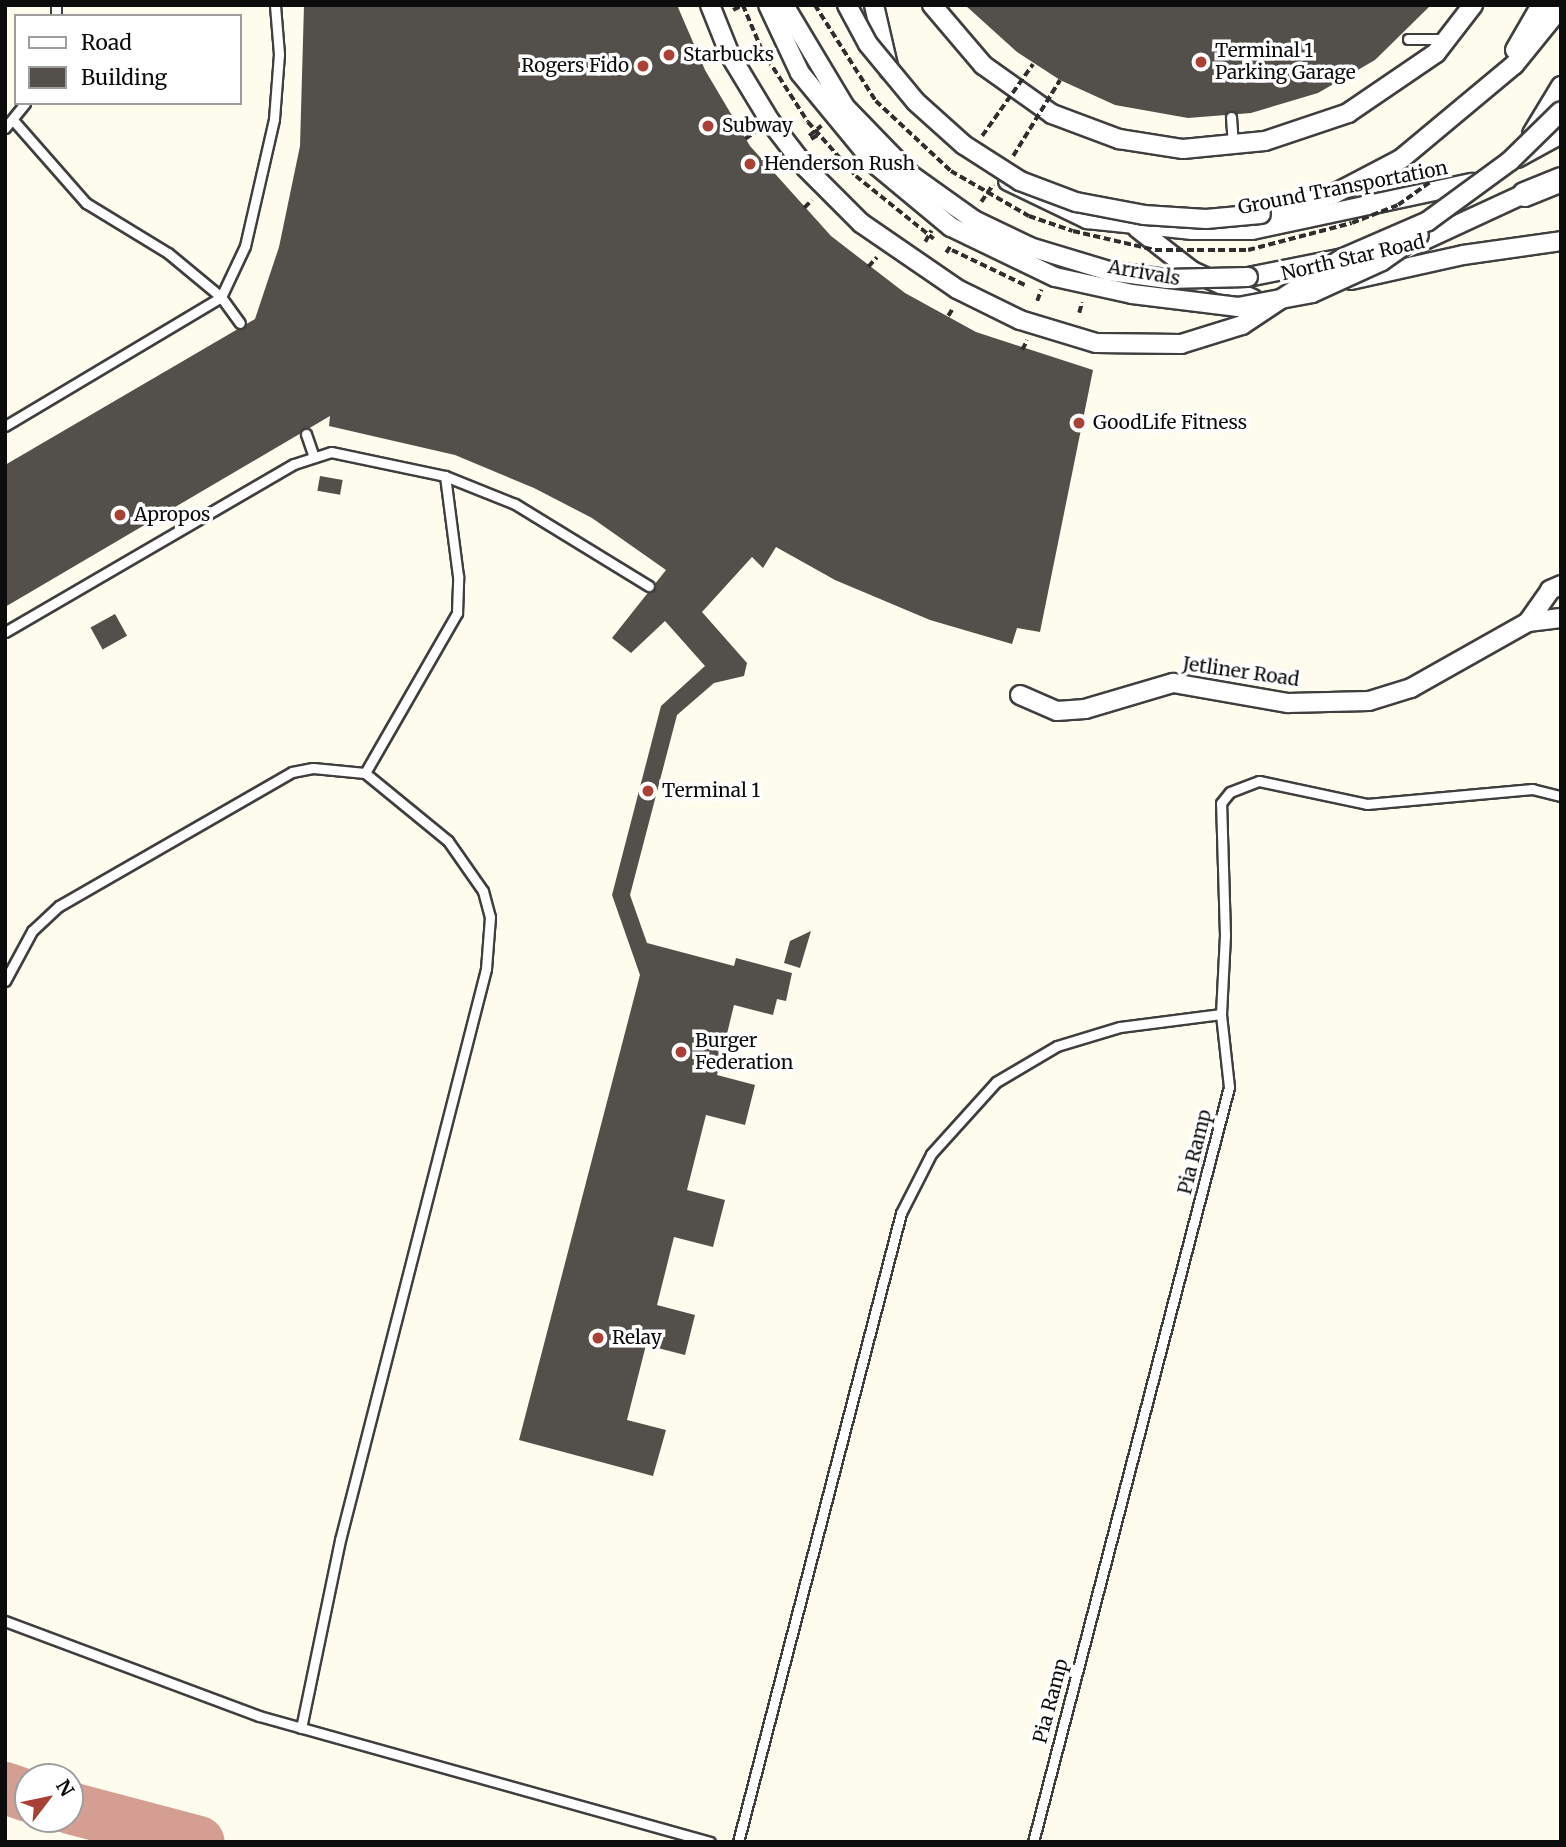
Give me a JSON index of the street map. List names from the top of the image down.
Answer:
{
  "streets": {
    "street": [
      "Ground Transportation",
      "North Star Road",
      "Arrivals",
      "Jetliner Road"
    ],
    "lane": ["Pia Ramp"]
  },
  "crossings": [
    ["Ground Transportation", "North Star Road"],
    ["North Star Road", "Arrivals"]
  ],
  "places": [
    "Starbucks",
    "Terminal 1 Parking Garage",
    "Rogers Fido",
    "Subway",
    "Henderson Rush",
    "GoodLife Fitness",
    "Apropos",
    "Terminal 1",
    "Burger Federation",
    "Relay"
  ],
  "legend": ["Road", "Building"],
  "north": "top right"
}
